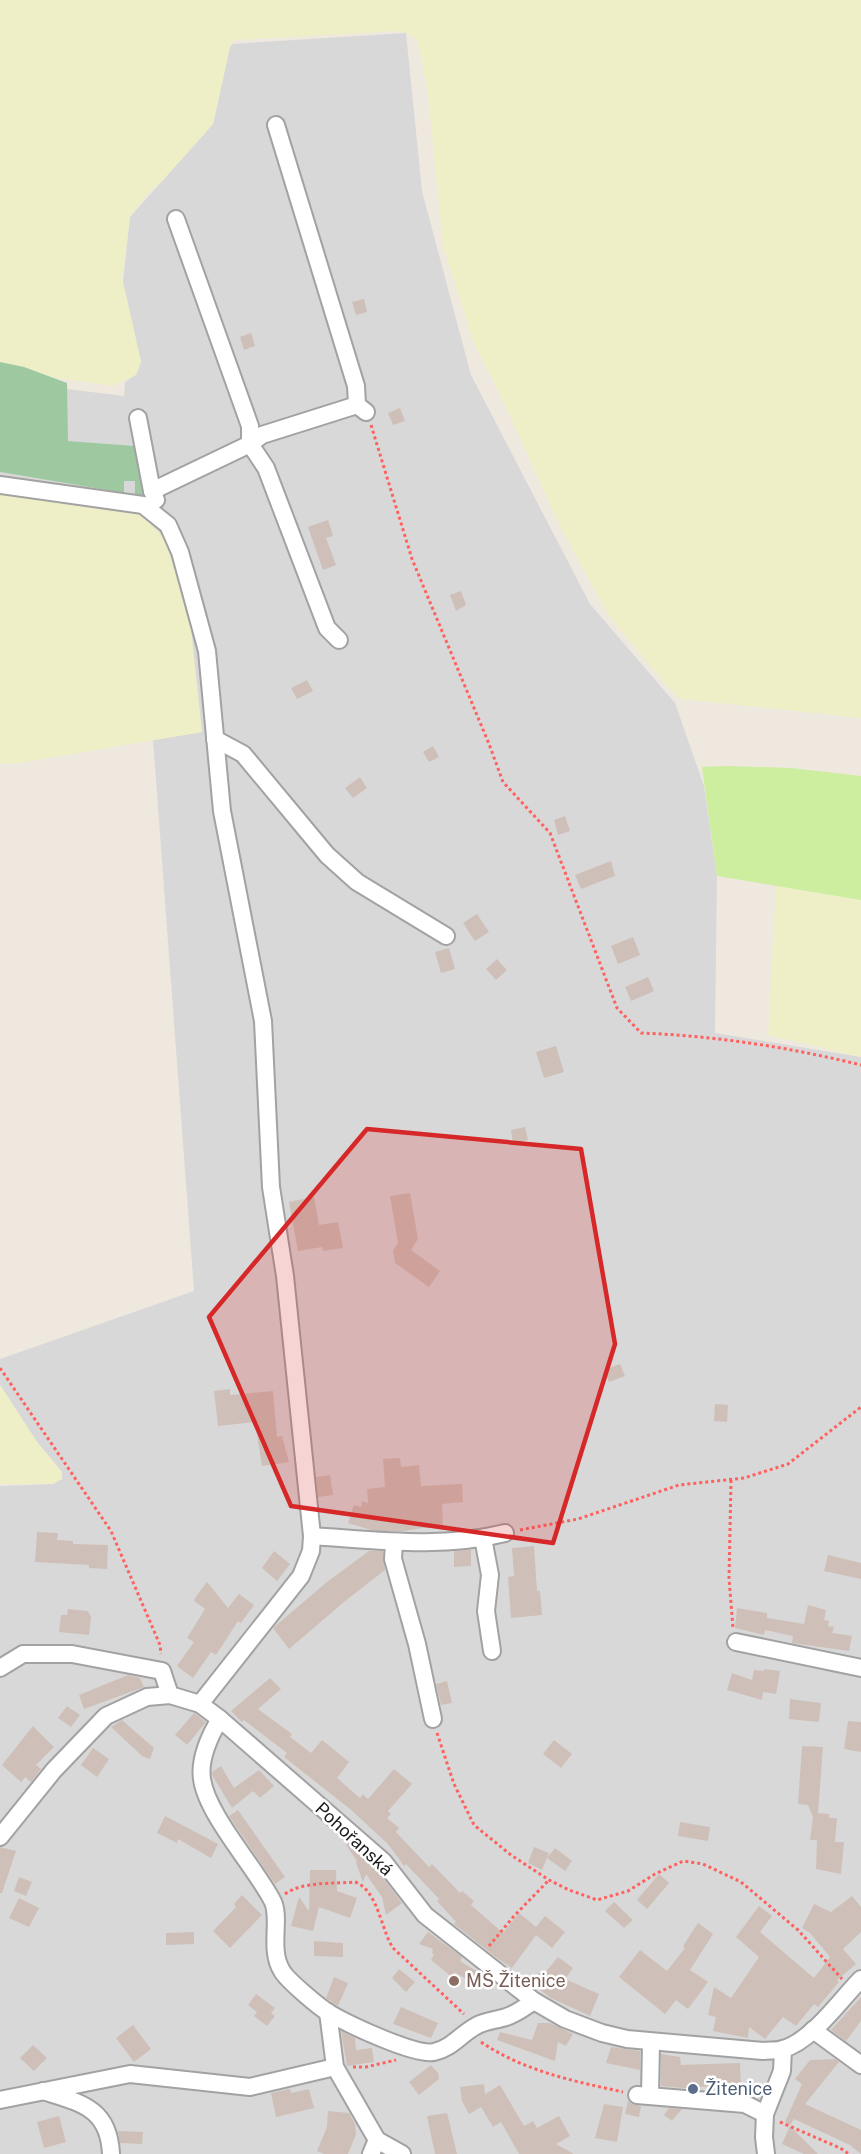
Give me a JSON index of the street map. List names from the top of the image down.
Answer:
{
  "streets": {
    "street": ["Pohořanská"]
  },
  "places": ["MŠ Žitenice", "Žitenice"]
}
